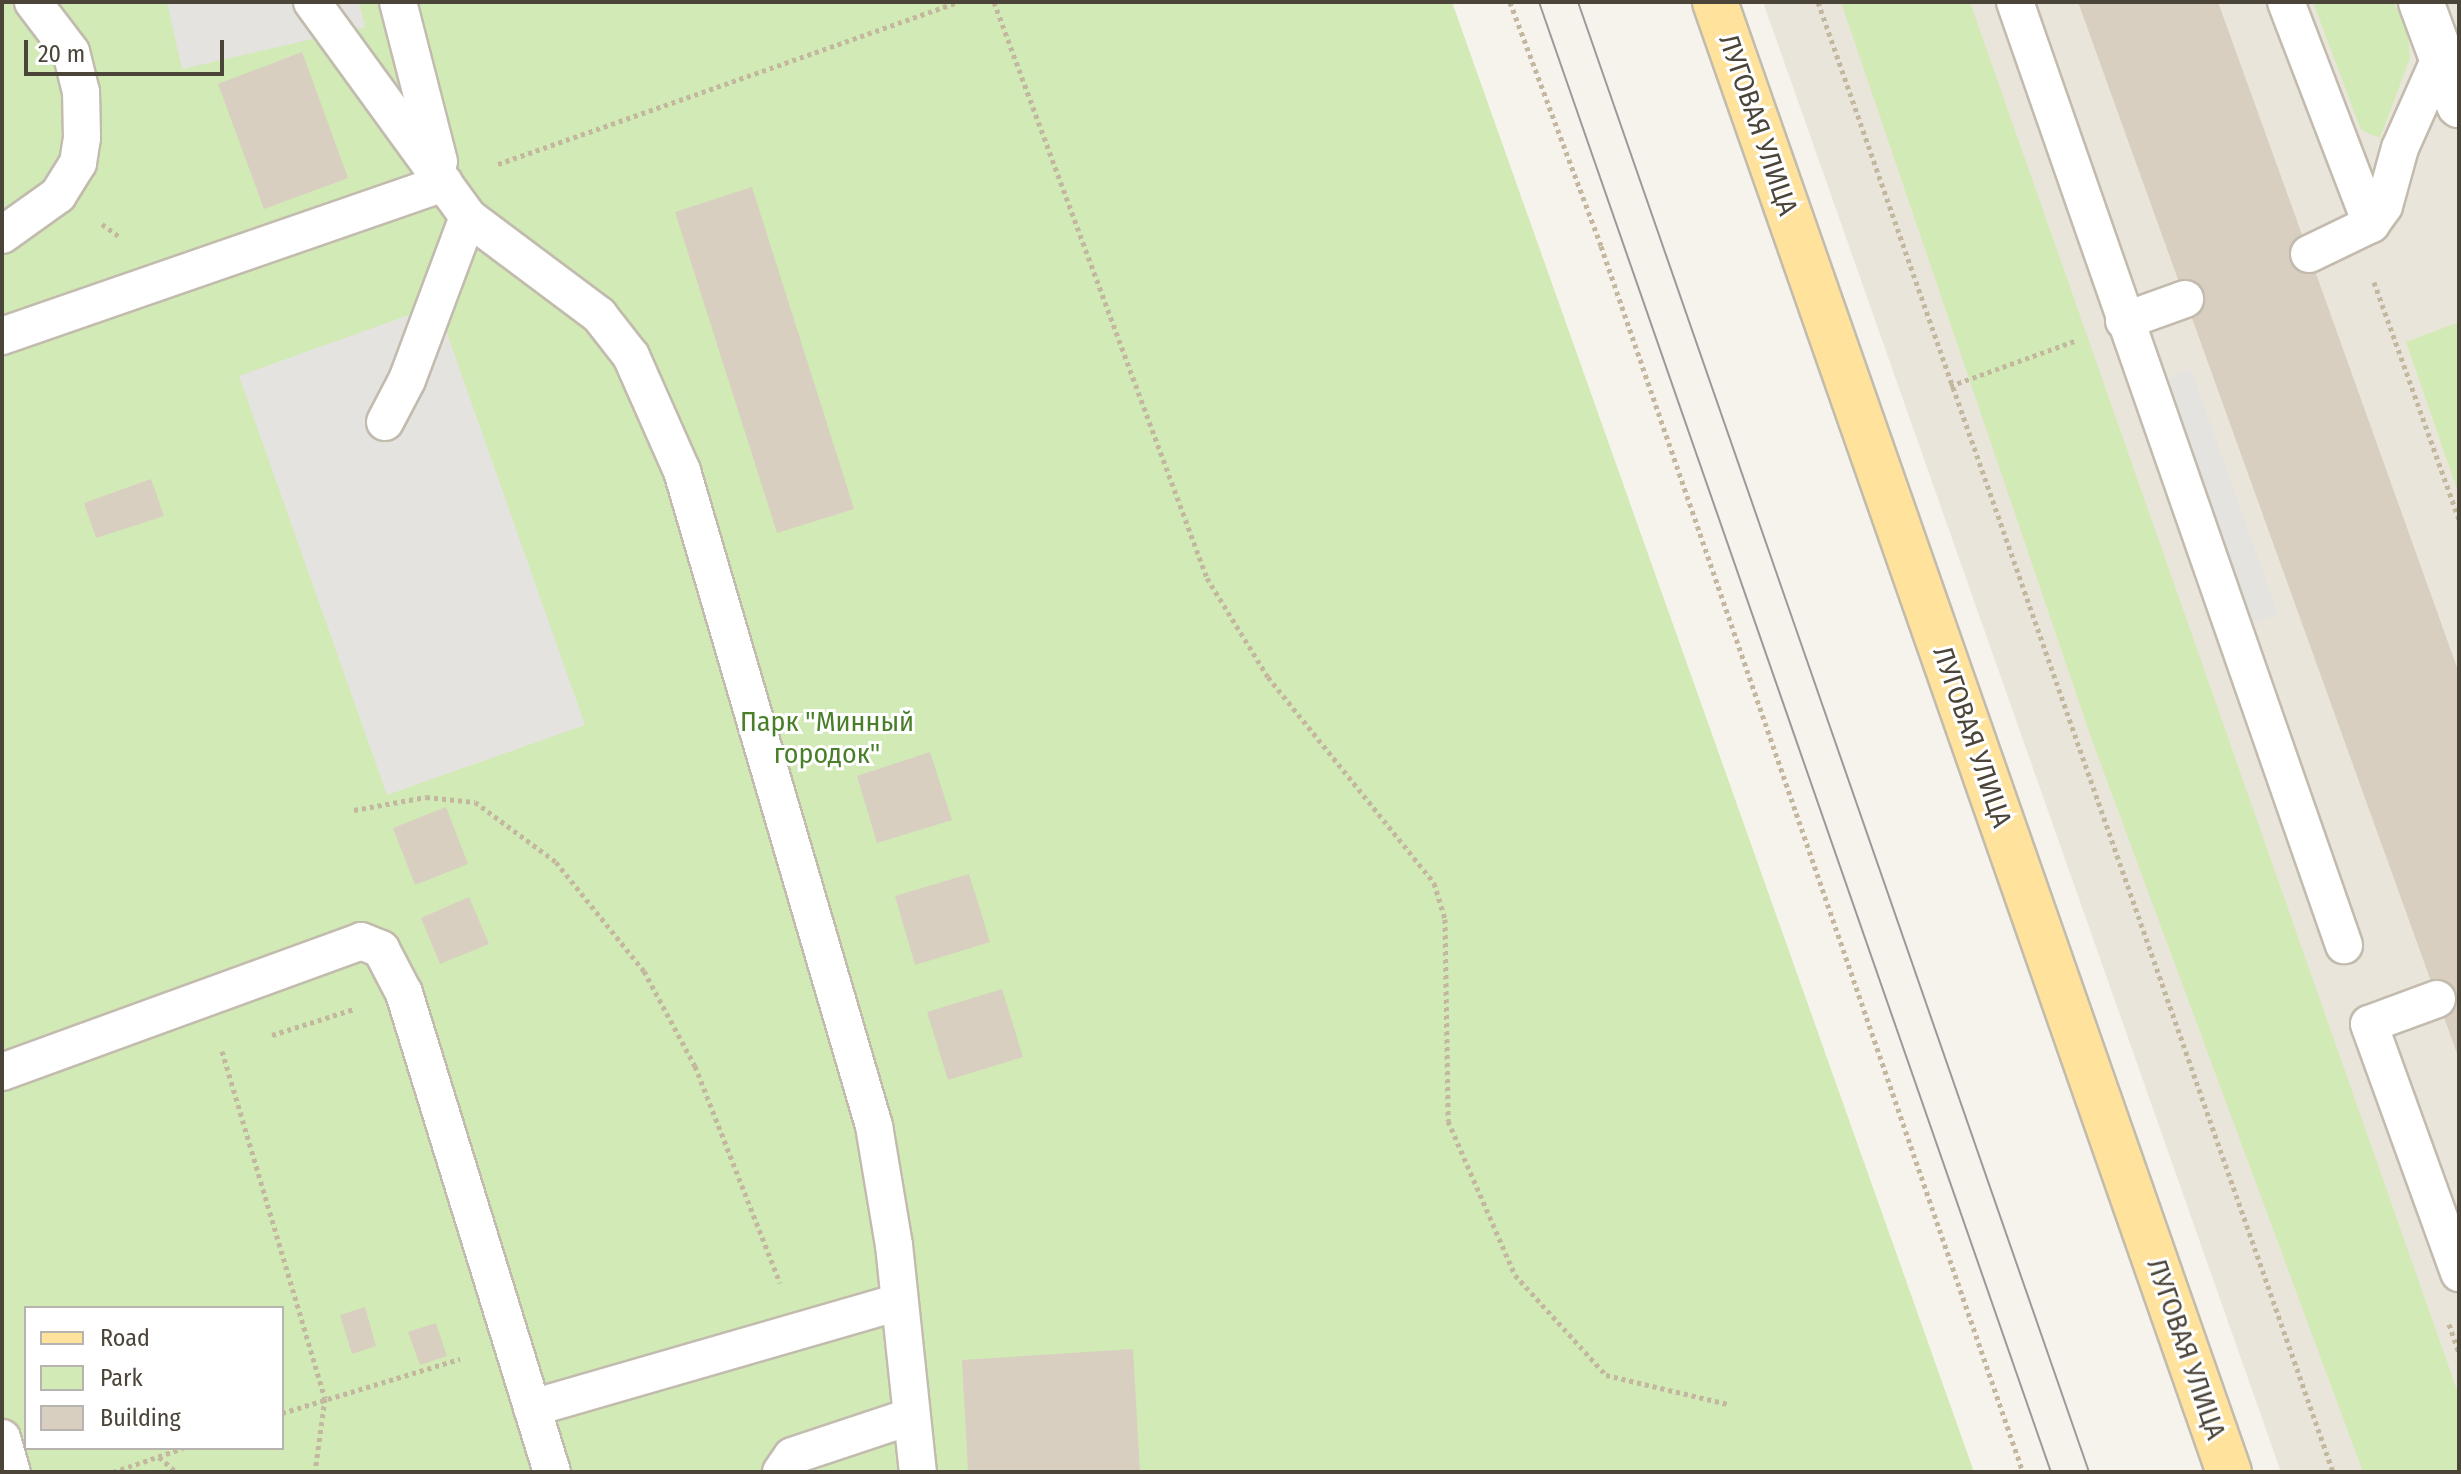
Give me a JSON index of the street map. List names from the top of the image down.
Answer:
{
  "streets": {
    "main road": ["ЛУГОВАЯ УЛИЦА"]
  },
  "parks": ["Парк \"Минный городок\""],
  "legend": ["Road", "Park", "Building"],
  "scale_bar": "20 m"
}
